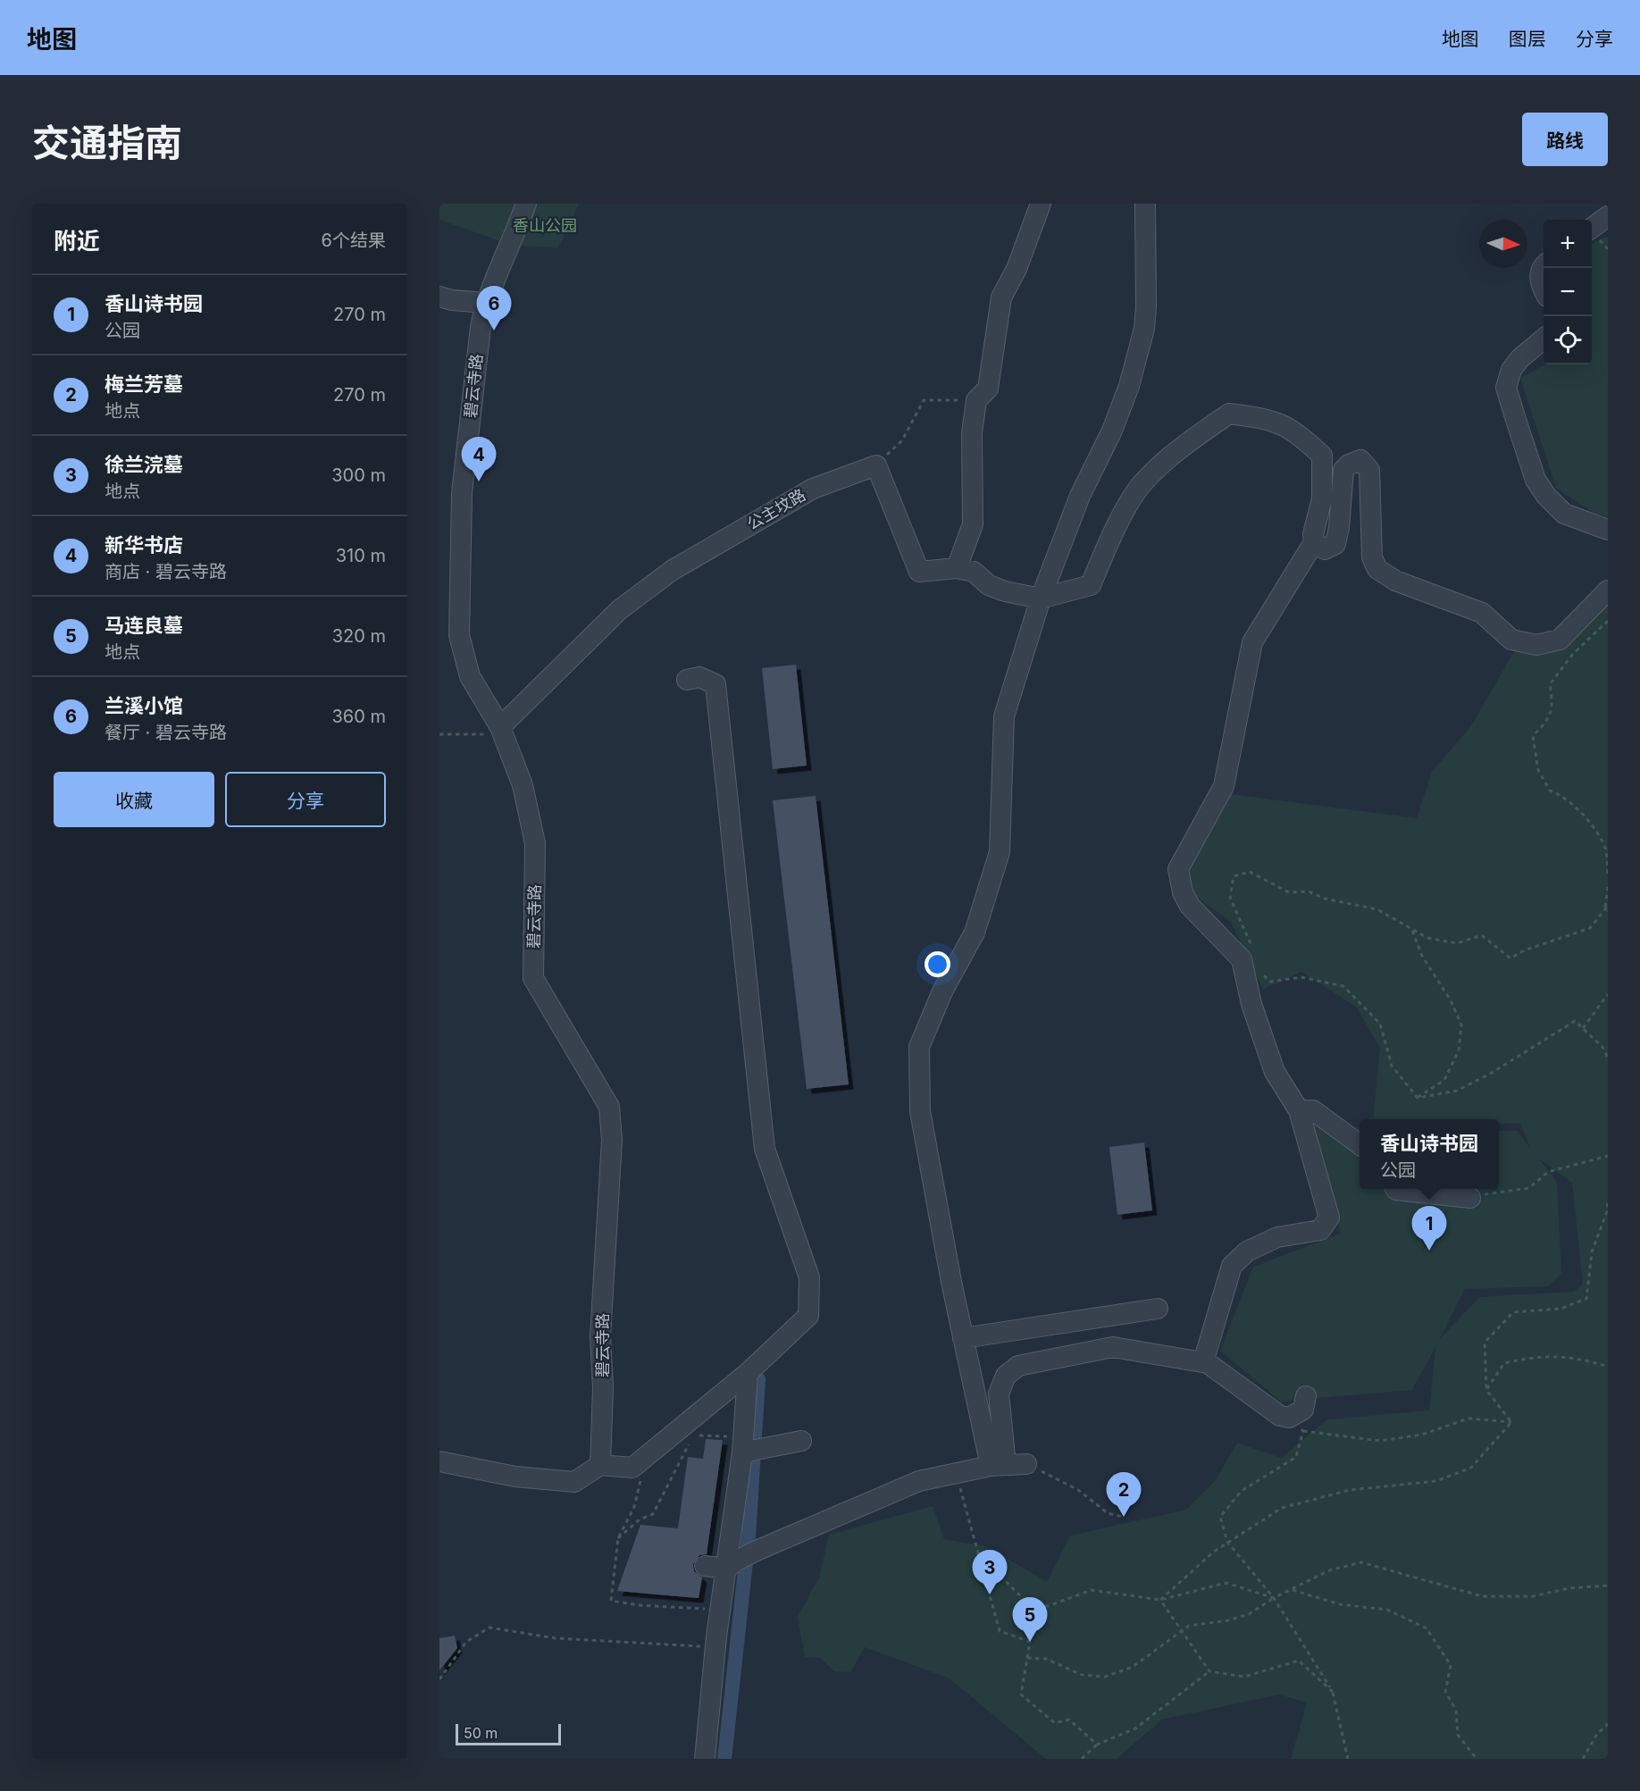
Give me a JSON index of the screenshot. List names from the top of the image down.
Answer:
{
  "streets": {
    "street": ["碧云寺路", "公主坟路"]
  },
  "crossings": [
    ["碧云寺路", "公主坟路"]
  ],
  "parks": ["香山公园"],
  "scale_bar": "50 m",
  "north": "right",
  "page": {
    "header": "地图",
    "nav": ["地图", "图层", "分享"],
    "title": "交通指南",
    "buttons": [
      "路线",
      ["收藏", "分享"]
    ],
    "heading": ["附近", "6个结果"],
    "map_buttons": ["+", "−"],
    "list": [
      {
        "mark": "1",
        "name": "香山诗书园",
        "note": "公园",
        "value": "270 m"
      },
      {
        "mark": "2",
        "name": "梅兰芳墓",
        "note": "地点",
        "value": "270 m"
      },
      {
        "mark": "3",
        "name": "徐兰浣墓",
        "note": "地点",
        "value": "300 m"
      },
      {
        "mark": "4",
        "name": "新华书店",
        "note": "商店 · 碧云寺路",
        "value": "310 m"
      },
      {
        "mark": "5",
        "name": "马连良墓",
        "note": "地点",
        "value": "320 m"
      },
      {
        "mark": "6",
        "name": "兰溪小馆",
        "note": "餐厅 · 碧云寺路",
        "value": "360 m"
      }
    ],
    "pins": [
      "6",
      "4",
      "1",
      "2",
      "3",
      "5"
    ],
    "popup": ["香山诗书园", "公园"],
    "scale": "50 m"
  }
}
